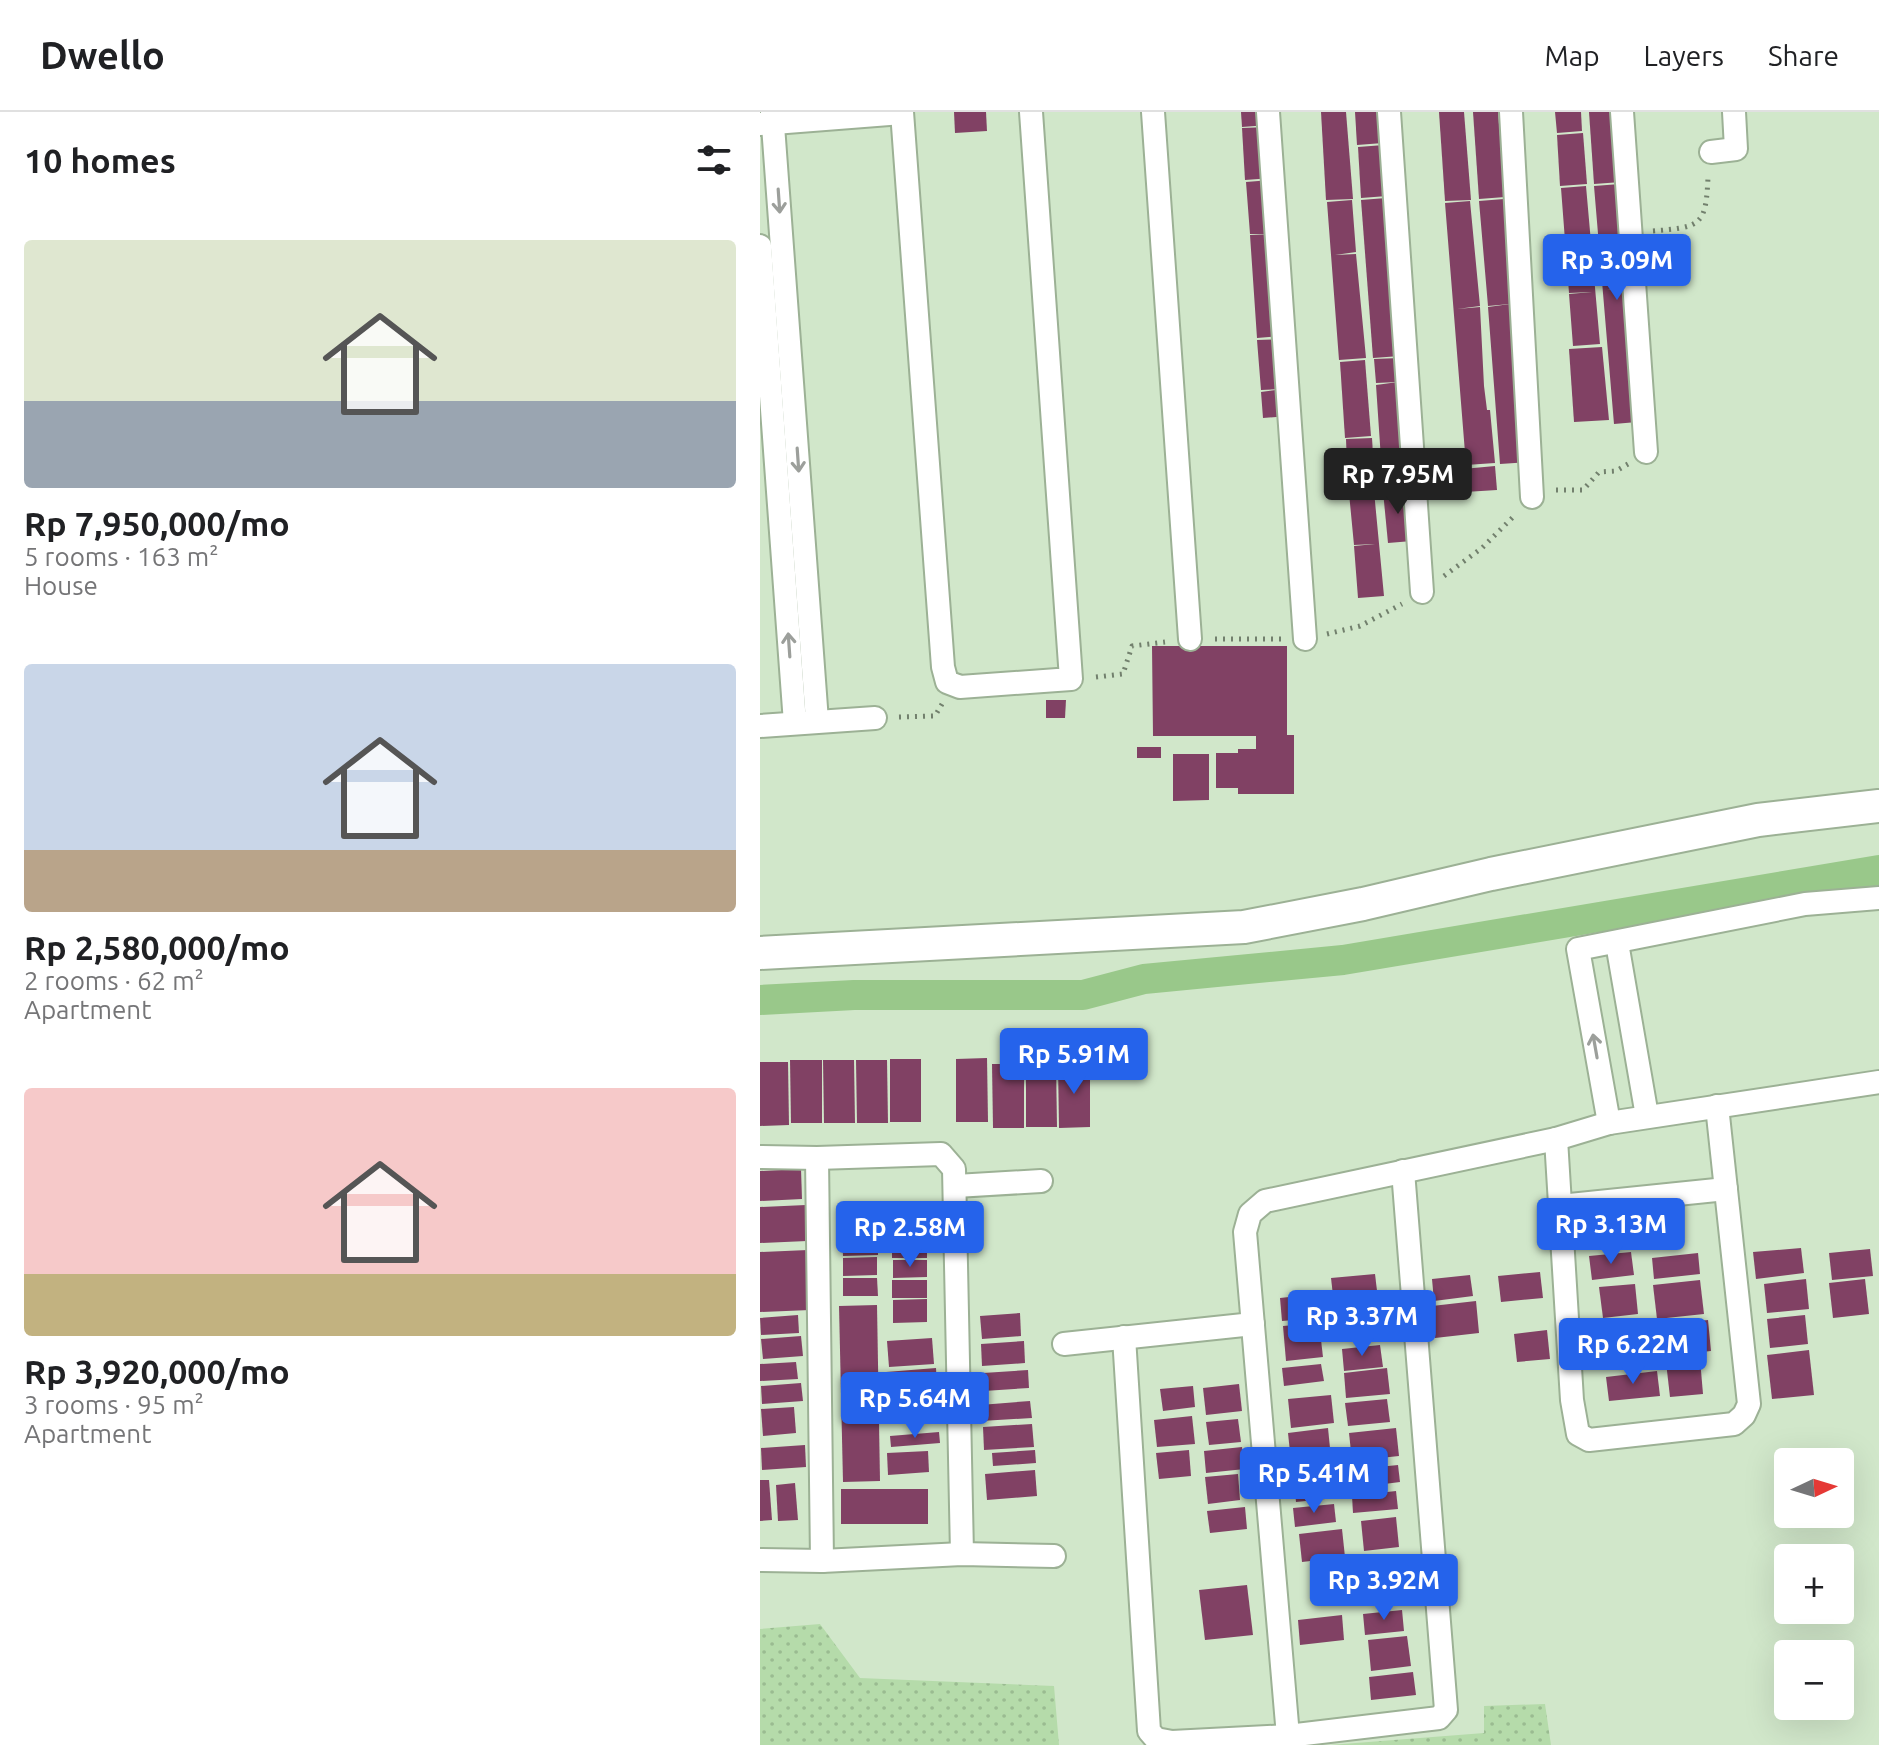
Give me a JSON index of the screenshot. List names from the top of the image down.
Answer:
{
  "north": "right",
  "page": {
    "header": "Dwello",
    "nav": ["Map", "Layers", "Share"],
    "heading": "10 homes",
    "list": [
      {
        "name": "Rp 7,950,000/mo",
        "note": "5 rooms · 163 m² · House"
      },
      {
        "name": "Rp 2,580,000/mo",
        "note": "2 rooms · 62 m² · Apartment"
      },
      {
        "name": "Rp 3,920,000/mo",
        "note": "3 rooms · 95 m² · Apartment"
      }
    ],
    "price": [
      "Rp 3.09M",
      "Rp 7.95M",
      "Rp 5.91M",
      "Rp 3.13M",
      "Rp 2.58M",
      "Rp 3.37M",
      "Rp 6.22M",
      "Rp 5.64M",
      "Rp 5.41M",
      "Rp 3.92M"
    ],
    "map_buttons": ["+", "−"]
  }
}
